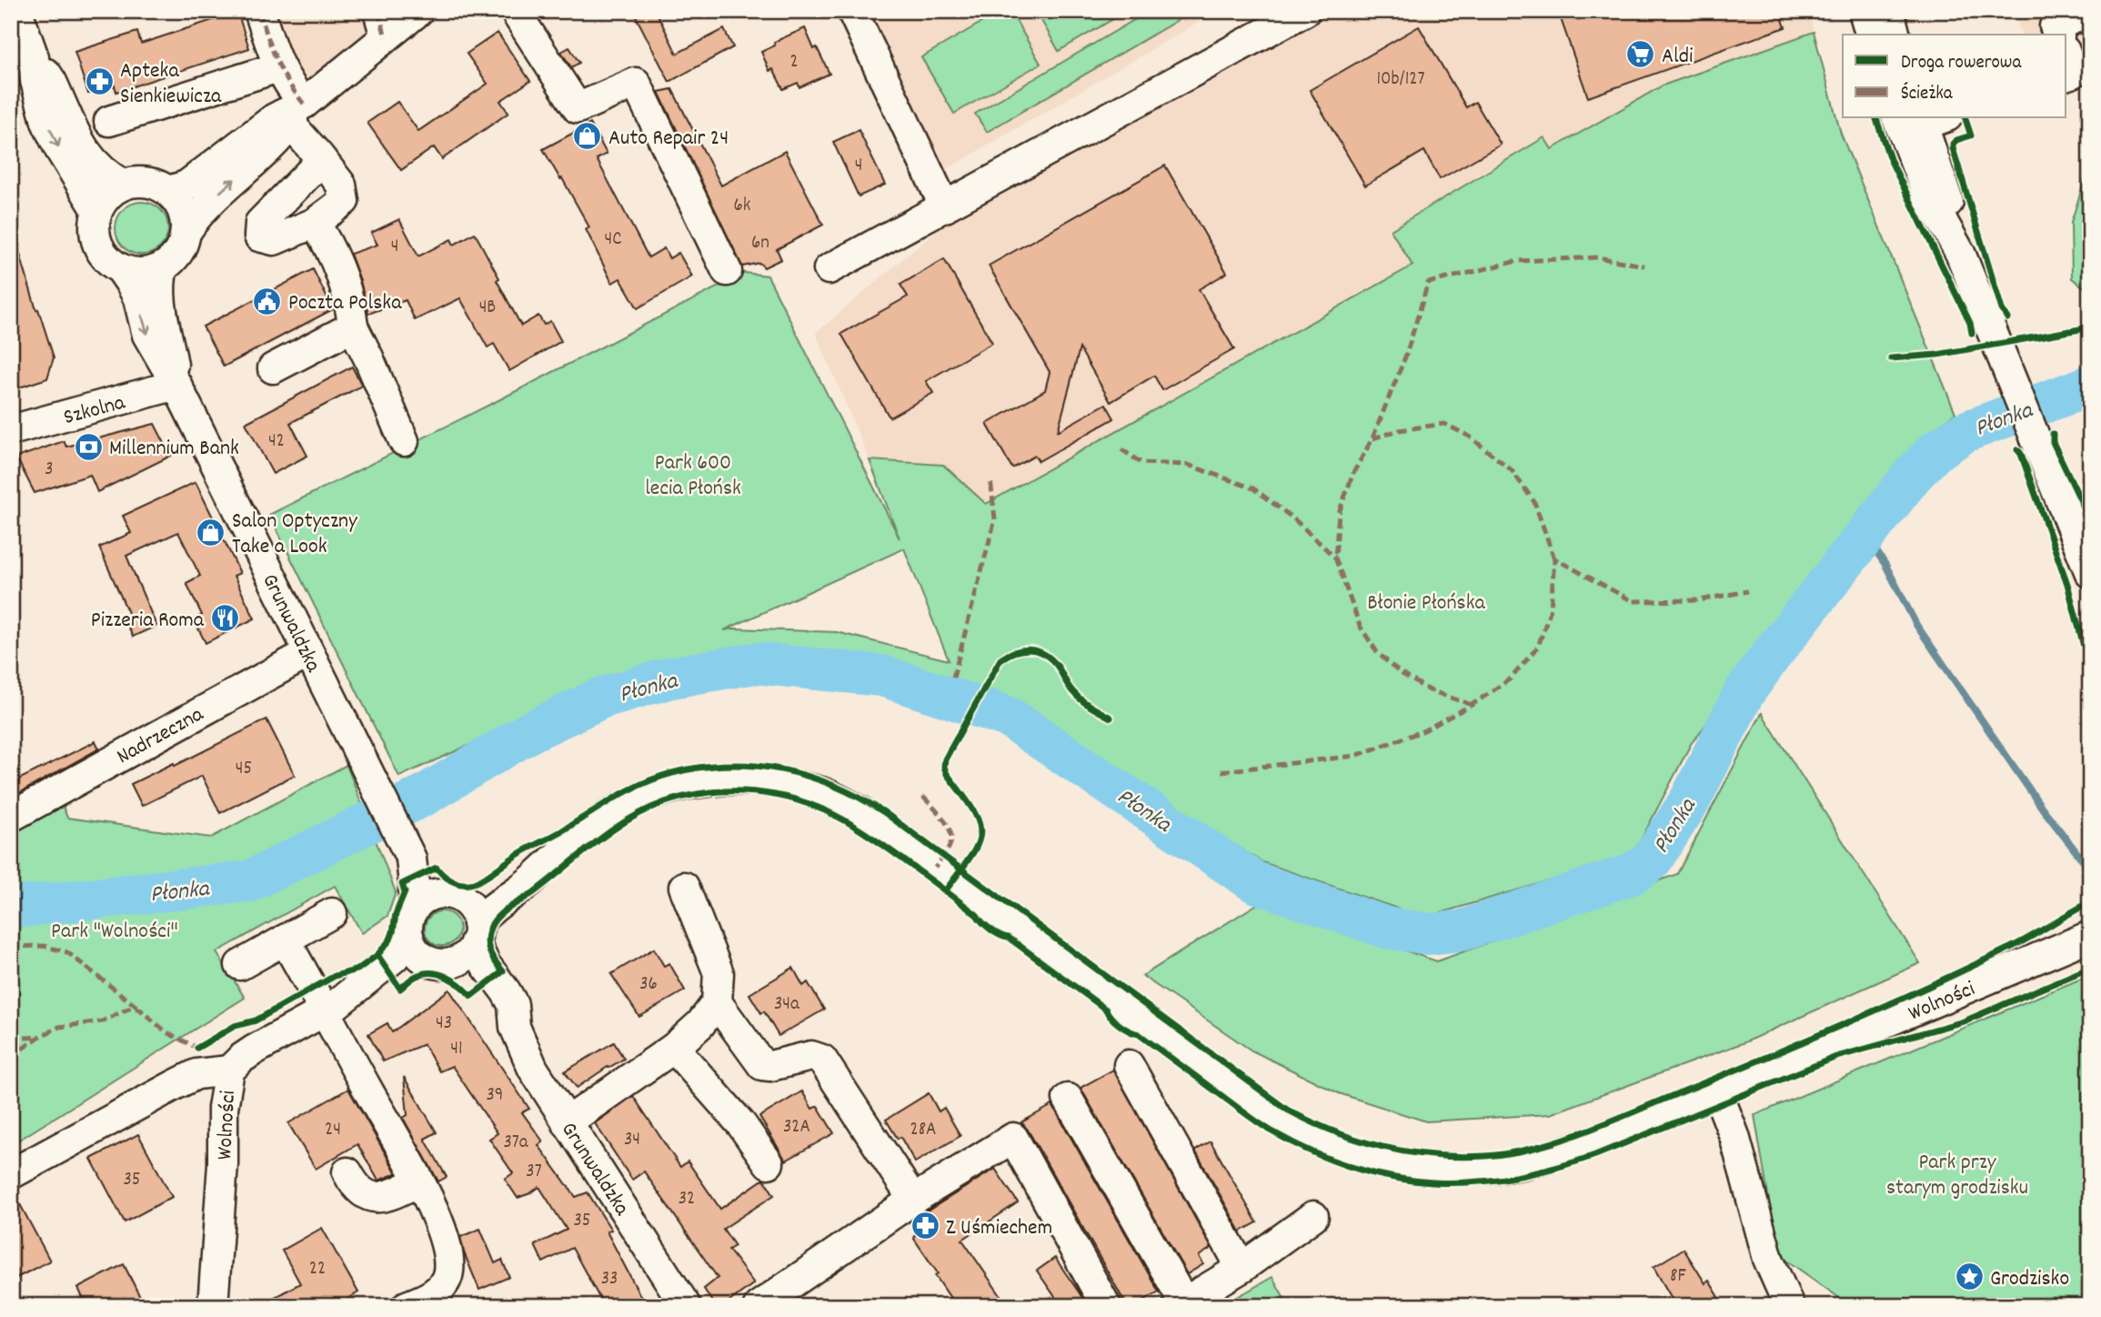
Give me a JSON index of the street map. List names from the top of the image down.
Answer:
{
  "streets": {
    "street": [
      "Szkolna",
      "Grunwaldzka",
      "Nadrzeczna",
      "Wolności"
    ]
  },
  "crossings": [
    ["Szkolna", "Grunwaldzka"],
    ["Grunwaldzka", "Nadrzeczna"],
    ["Grunwaldzka", "Wolności"]
  ],
  "water": ["Płonka"],
  "parks": [
    "Park 600 lecia Płońsk",
    "Błonie Płońska",
    "Park \"Wolności\"",
    "Park przy starym grodzisku"
  ],
  "places": {
    "supermarket": ["Aldi"],
    "pharmacy": ["Apteka Sienkiewicza", "Z Uśmiechem"],
    "shop": ["Auto Repair 24", "Salon Optyczny Take a Look"],
    "public building": ["Poczta Polska"],
    "bank": ["Millennium Bank"],
    "restaurant": ["Pizzeria Roma"],
    "place": ["Grodzisko"]
  },
  "house_numbers": [
    "2",
    "10b/127",
    "4",
    "6k",
    "4C",
    "6n",
    "4",
    "4B",
    "42",
    "3",
    "45",
    "36",
    "34a",
    "43",
    "41",
    "39",
    "32A",
    "24",
    "28A",
    "34",
    "37a",
    "37",
    "35",
    "32",
    "35",
    "22",
    "8F",
    "33"
  ],
  "legend": ["Droga rowerowa", "Ścieżka"]
}
